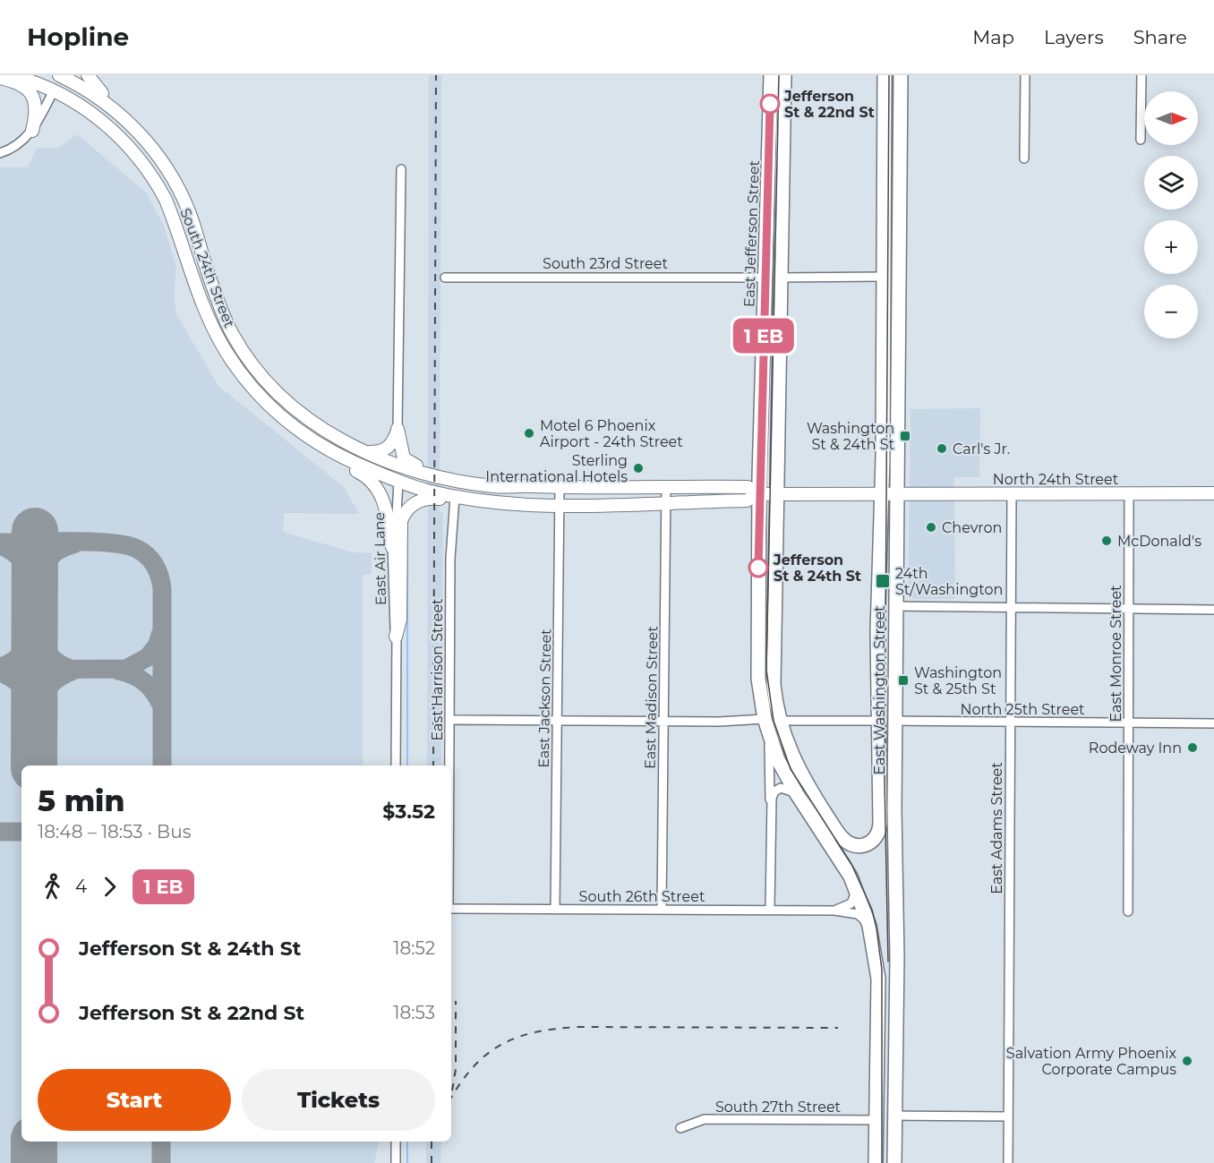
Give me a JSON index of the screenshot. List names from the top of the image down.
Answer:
{
  "streets": {
    "main road": [
      "East Jefferson Street",
      "South 24th Street",
      "North 24th Street",
      "East Washington Street"
    ],
    "street": [
      "South 23rd Street",
      "East Air Lane",
      "East Monroe Street",
      "East Harrison Street",
      "East Madison Street",
      "East Jackson Street",
      "North 25th Street",
      "East Adams Street",
      "South 26th Street",
      "South 27th Street"
    ]
  },
  "crossings": [
    ["East Jefferson Street", "South 23rd Street"],
    ["East Jefferson Street", "South 24th Street"],
    ["East Jefferson Street", "East Washington Street"],
    ["East Jefferson Street", "South 26th Street"],
    ["East Jefferson Street", "South 27th Street"],
    ["South 24th Street", "North 24th Street"],
    ["South 24th Street", "East Air Lane"],
    ["South 24th Street", "East Harrison Street"],
    ["South 24th Street", "East Washington Street"],
    ["South 24th Street", "East Madison Street"],
    ["South 24th Street", "East Jackson Street"],
    ["North 24th Street", "East Monroe Street"],
    ["North 24th Street", "East Washington Street"],
    ["North 24th Street", "East Adams Street"],
    ["East Monroe Street", "North 25th Street"],
    ["East Washington Street", "North 25th Street"],
    ["East Madison Street", "South 26th Street"],
    ["East Jackson Street", "South 26th Street"],
    ["North 25th Street", "East Adams Street"]
  ],
  "places": {
    "other": [
      "Jefferson St & 22nd St",
      "Motel 6 Phoenix Airport - 24th Street",
      "Carl's Jr.",
      "Sterling International Hotels",
      "Chevron",
      "McDonald's",
      "Jefferson St & 24th St",
      "Rodeway Inn",
      "Salvation Army Phoenix Corporate Campus"
    ],
    "transit": ["Washington St & 24th St", "24th St/Washington", "Washington St & 25th St"]
  },
  "north": "right",
  "page": {
    "header": "Hopline",
    "nav": ["Map", "Layers", "Share"],
    "on_map": "1 EB",
    "map_buttons": ["+", "−"],
    "heading": ["5 min", "18:48 – 18:53 · Bus", "$3.52"],
    "legs": ["4", "1 EB"],
    "list": [
      {
        "name": "Jefferson St & 24th St",
        "value": "18:52"
      },
      {
        "name": "Jefferson St & 22nd St",
        "value": "18:53"
      }
    ],
    "buttons": ["Start", "Tickets"]
  }
}
